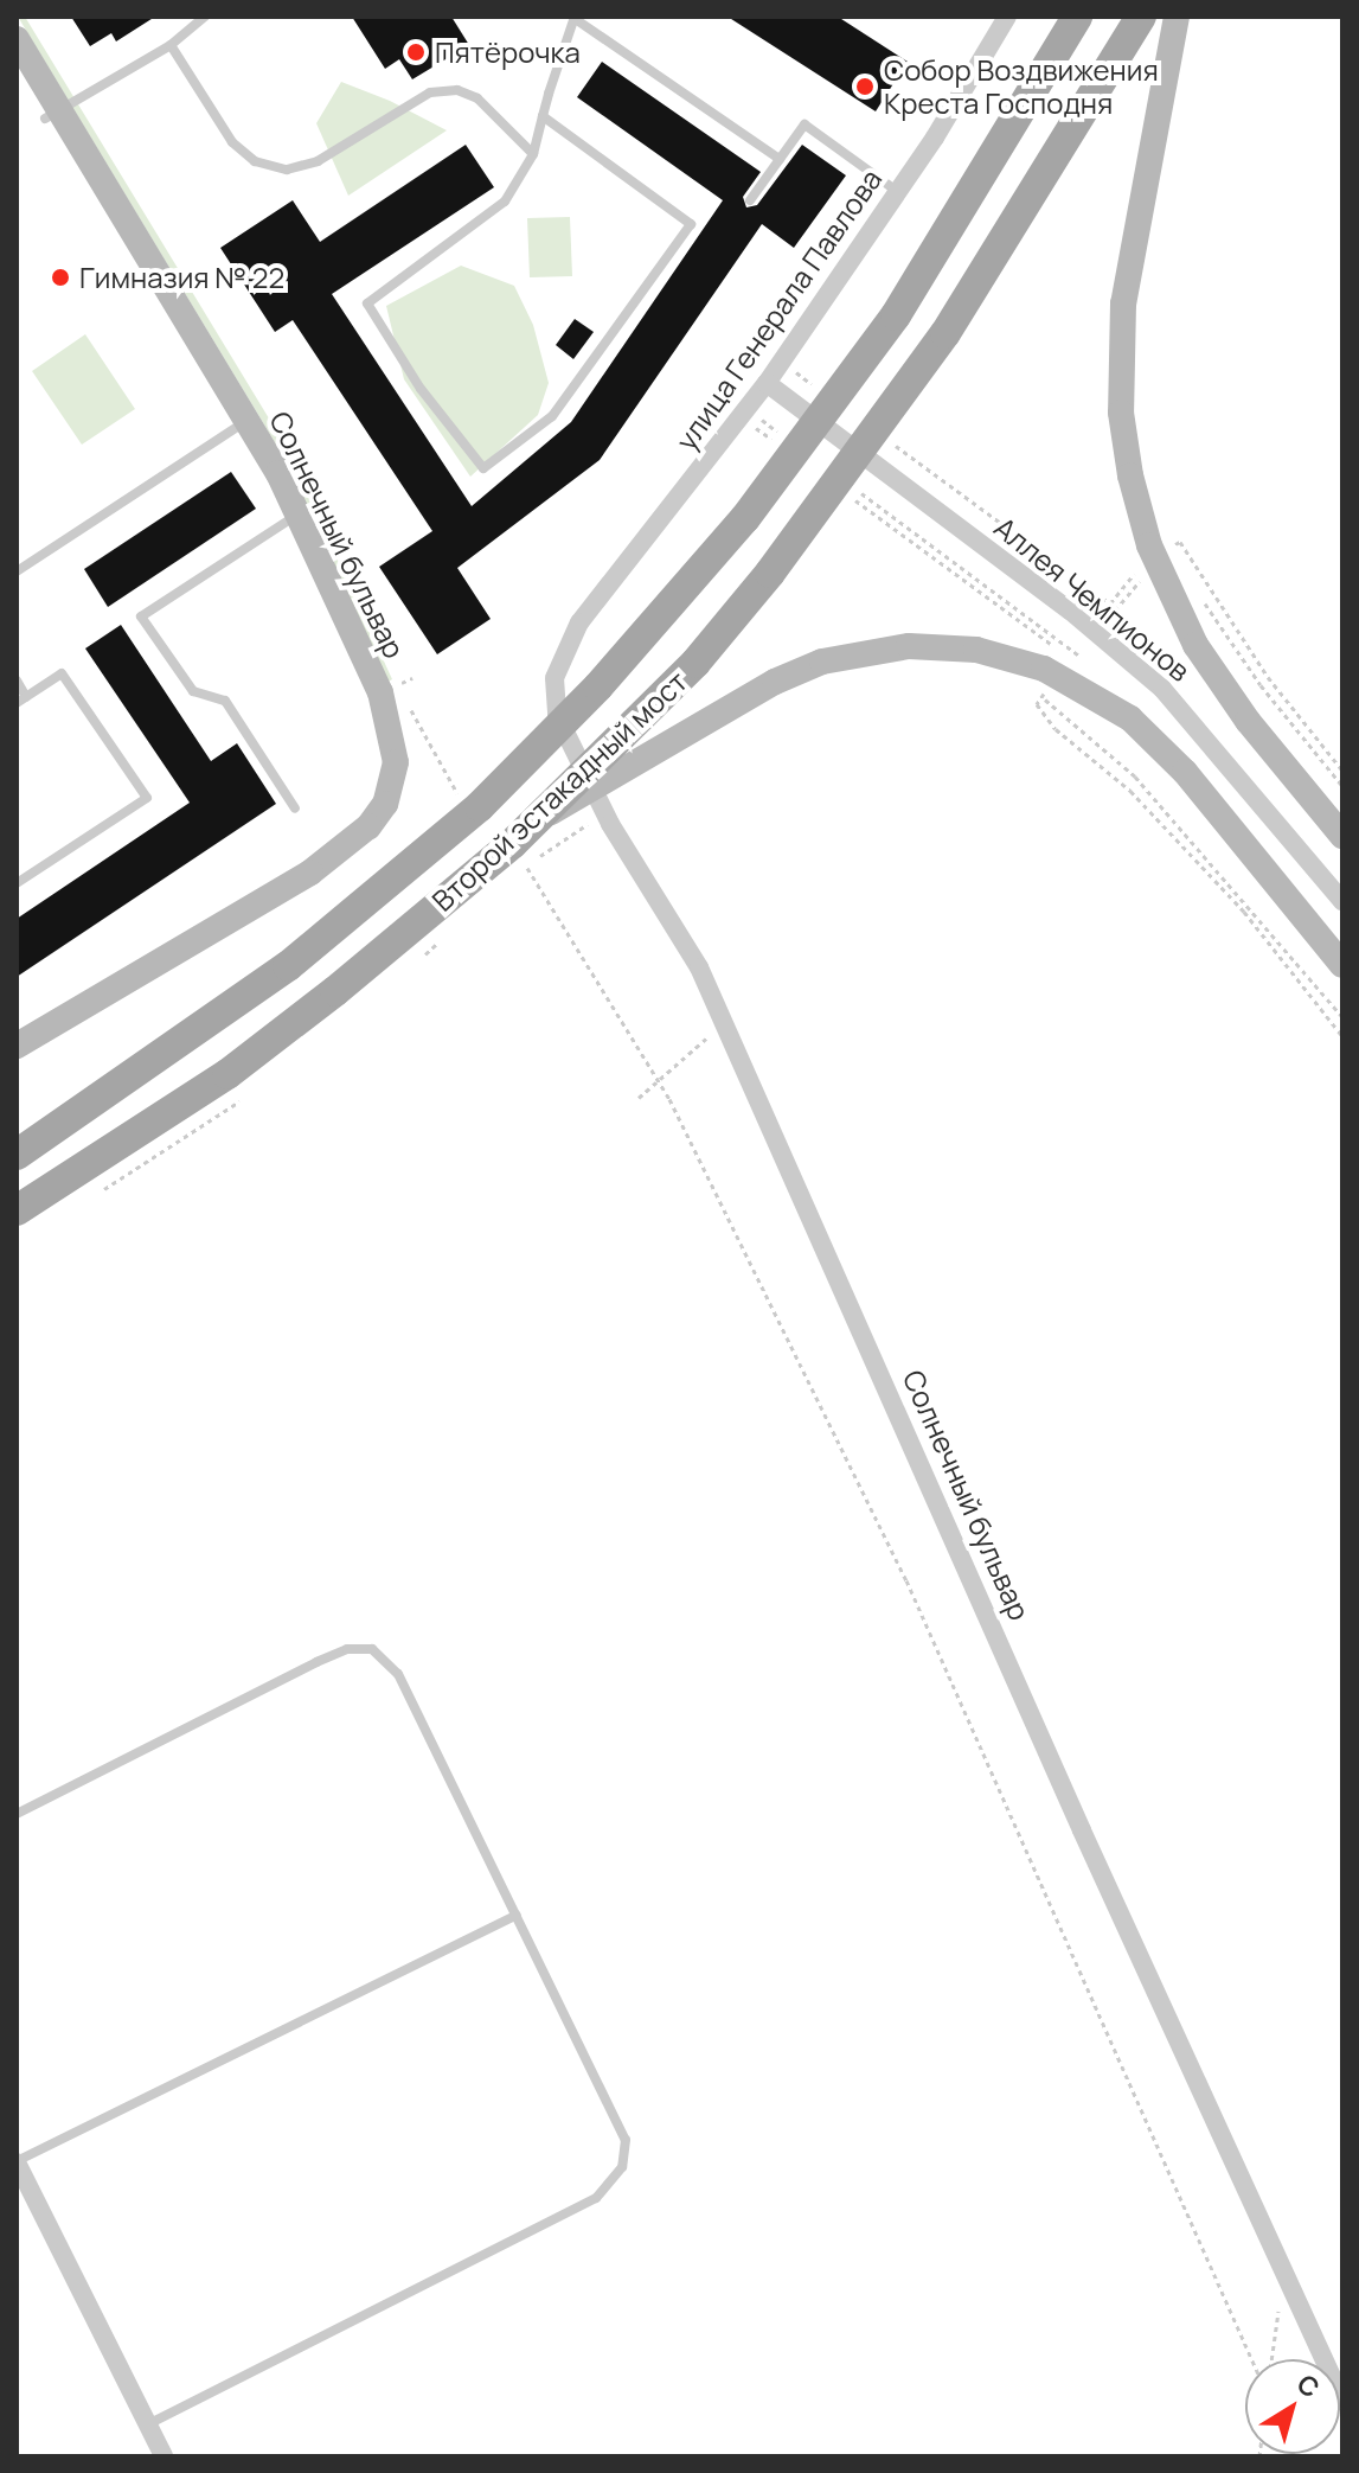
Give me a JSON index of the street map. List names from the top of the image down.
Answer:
{
  "streets": {
    "main road": ["Солнечный бульвар", "Второй эстакадный мост"],
    "street": ["улица Генерала Павлова", "Аллея Чемпионов"]
  },
  "crossings": [
    ["улица Генерала Павлова", "Солнечный бульвар"],
    ["улица Генерала Павлова", "Аллея Чемпионов"]
  ],
  "places": ["Пятёрочка", "Собор Воздвижения Креста Господня", "Гимназия № 22"],
  "north": "top right"
}
